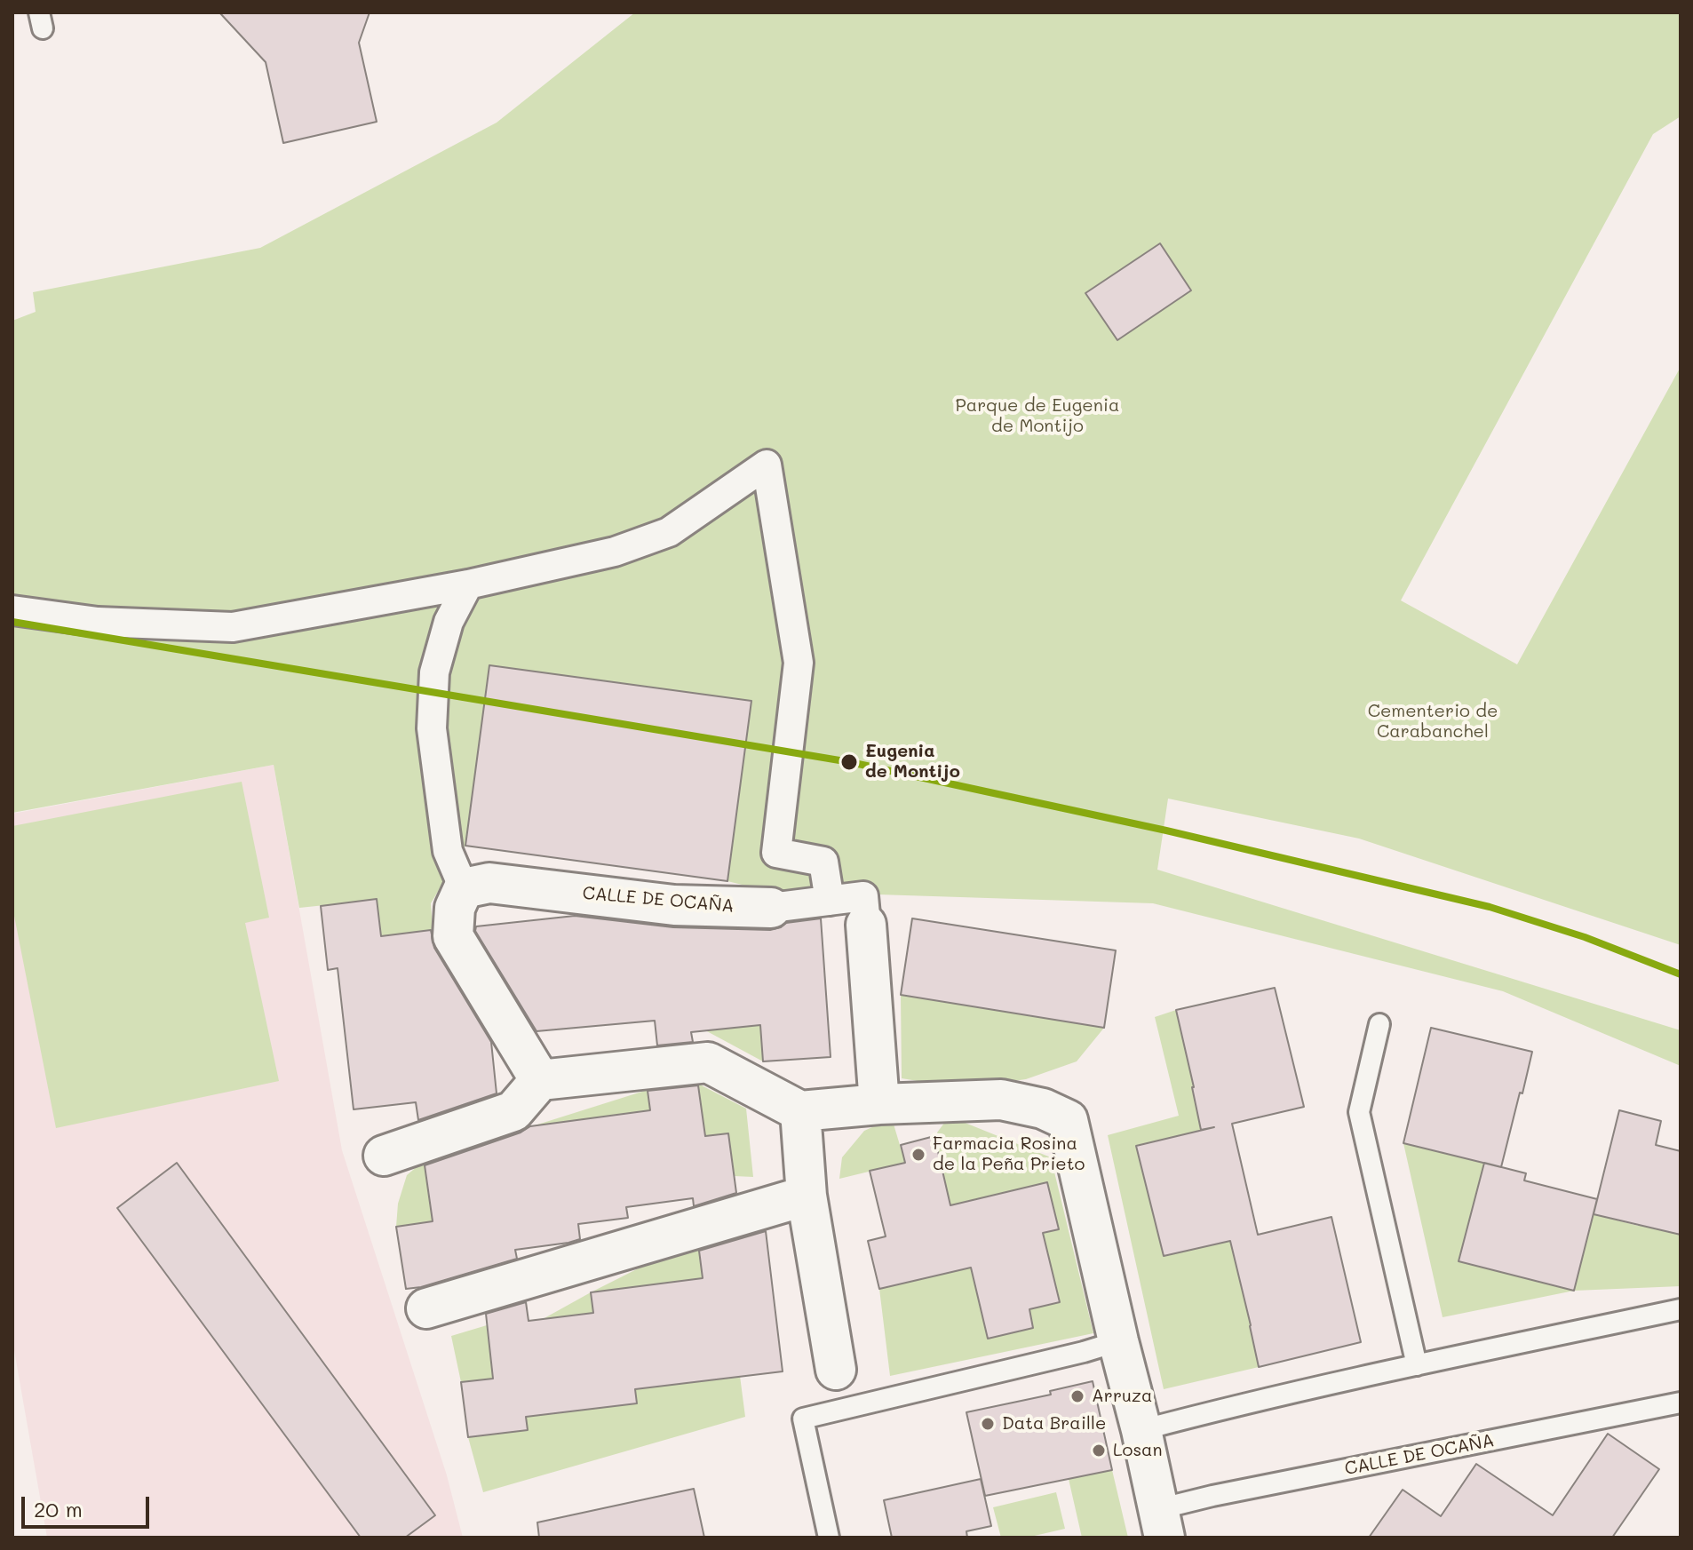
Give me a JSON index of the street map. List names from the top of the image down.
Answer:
{
  "streets": {
    "street": ["CALLE DE OCAÑA"]
  },
  "parks": ["Parque de Eugenia de Montijo", "Cementerio de Carabanchel"],
  "places": [
    "Eugenia de Montijo",
    "Farmacia Rosina de la Peña Prieto",
    "Arruza",
    "Data Braille",
    "Losan"
  ],
  "scale_bar": "20 m"
}
